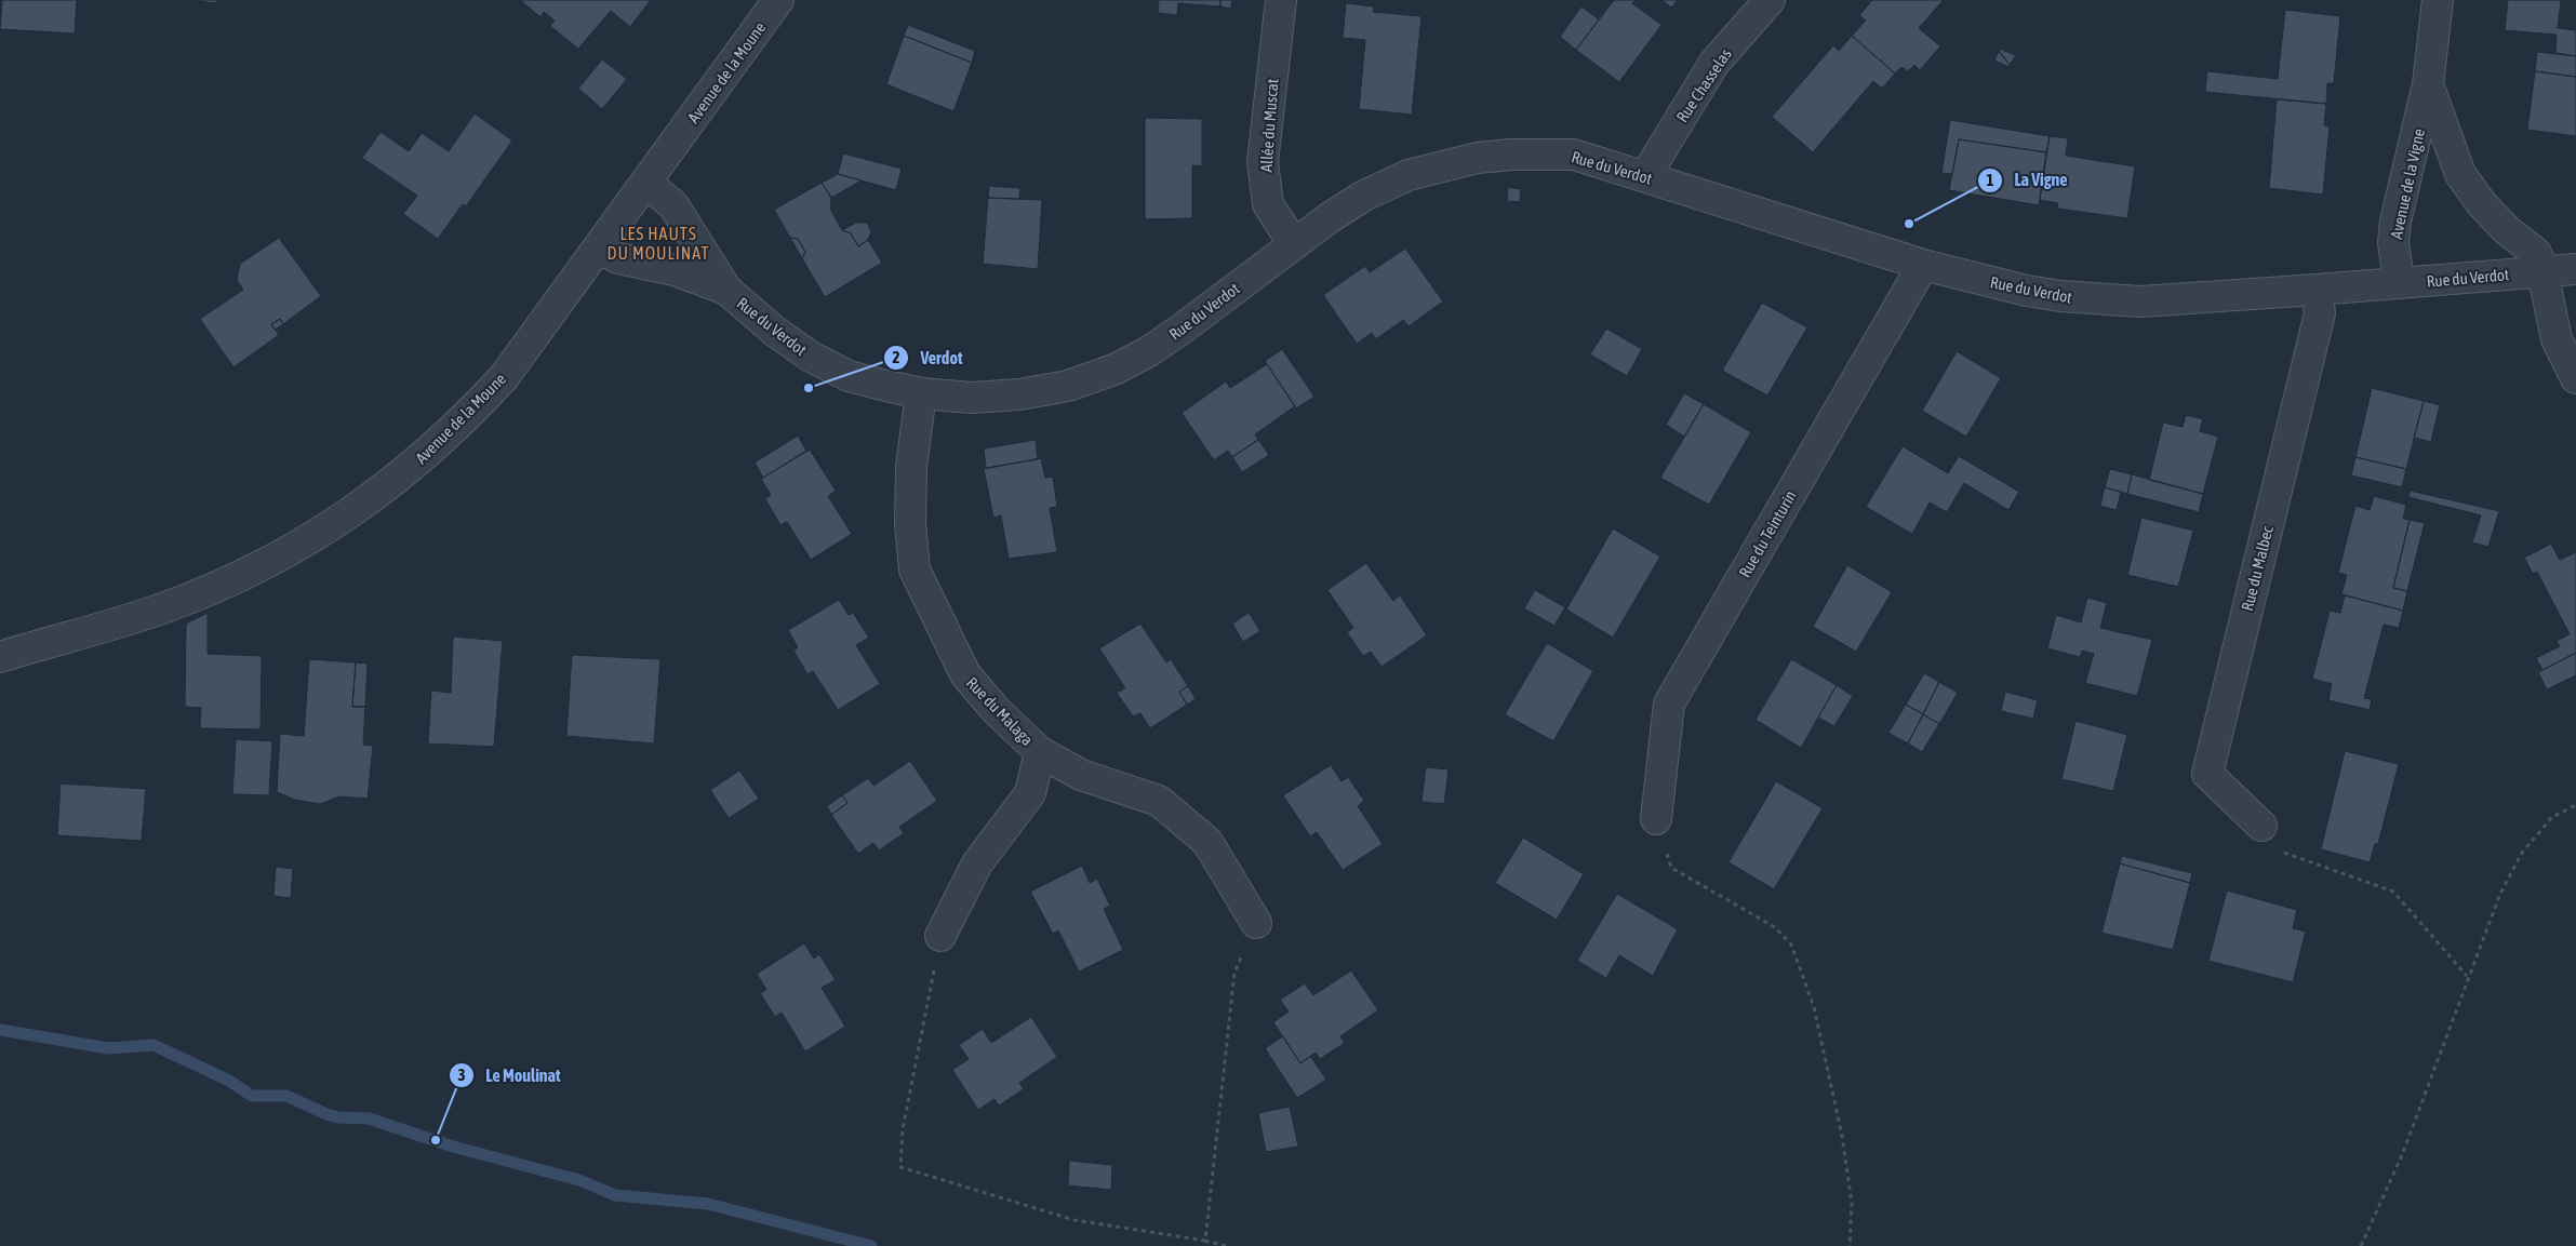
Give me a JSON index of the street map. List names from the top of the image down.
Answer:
{
  "streets": {
    "street": [
      "Avenue de la Moune",
      "Rue Chasselas",
      "Allée du Muscat",
      "Rue du Verdot",
      "Avenue de la Vigne",
      "Rue du Teinturin",
      "Rue du Malbec",
      "Rue du Malaga"
    ]
  },
  "crossings": [
    ["Avenue de la Moune", "Rue du Verdot"],
    ["Rue Chasselas", "Rue du Verdot"],
    ["Allée du Muscat", "Rue du Verdot"],
    ["Rue du Verdot", "Avenue de la Vigne"],
    ["Rue du Verdot", "Rue du Teinturin"],
    ["Rue du Verdot", "Rue du Malbec"],
    ["Rue du Verdot", "Rue du Malaga"]
  ],
  "districts": ["LES HAUTS DU MOULINAT"],
  "places": ["La Vigne", "Verdot", "Le Moulinat"]
}
